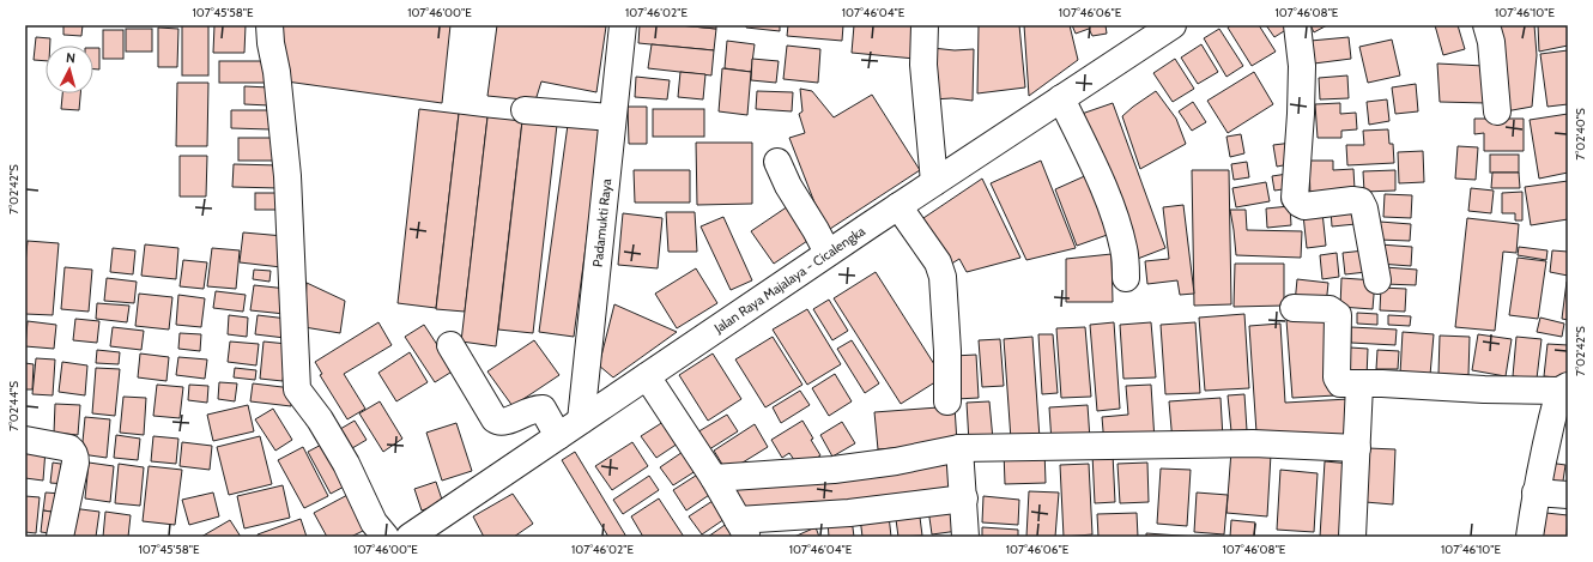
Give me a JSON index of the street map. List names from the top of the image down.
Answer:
{
  "streets": {
    "street": ["Padamukti Raya", "Jalan Raya Majalaya - Cicalengka"]
  },
  "crossings": [
    ["Padamukti Raya", "Jalan Raya Majalaya - Cicalengka"]
  ],
  "north": "top",
  "coordinates": [
    "107°45'58\"E",
    "107°46'00\"E",
    "107°46'02\"E",
    "107°46'04\"E",
    "107°46'06\"E",
    "107°46'08\"E",
    "107°46'10\"E",
    "7°02'40\"S",
    "7°02'42\"S",
    "7°02'44\"S"
  ]
}
